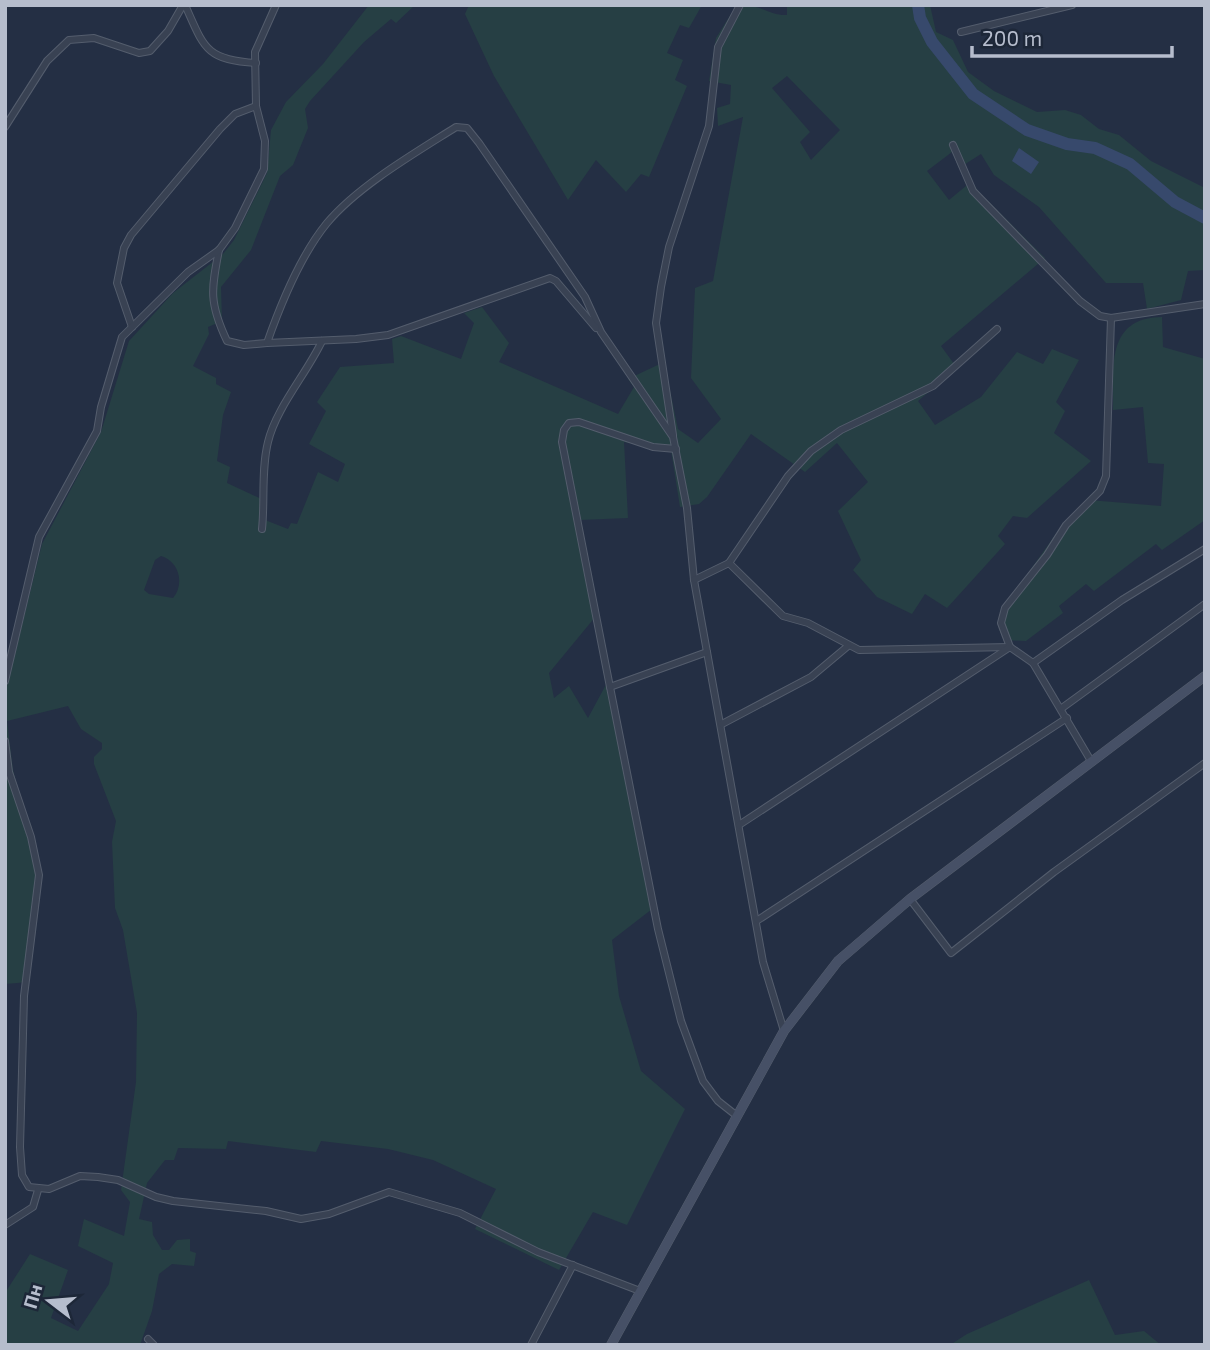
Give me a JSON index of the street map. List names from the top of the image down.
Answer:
{
  "scale_bar": "200 m",
  "north": "left"
}
